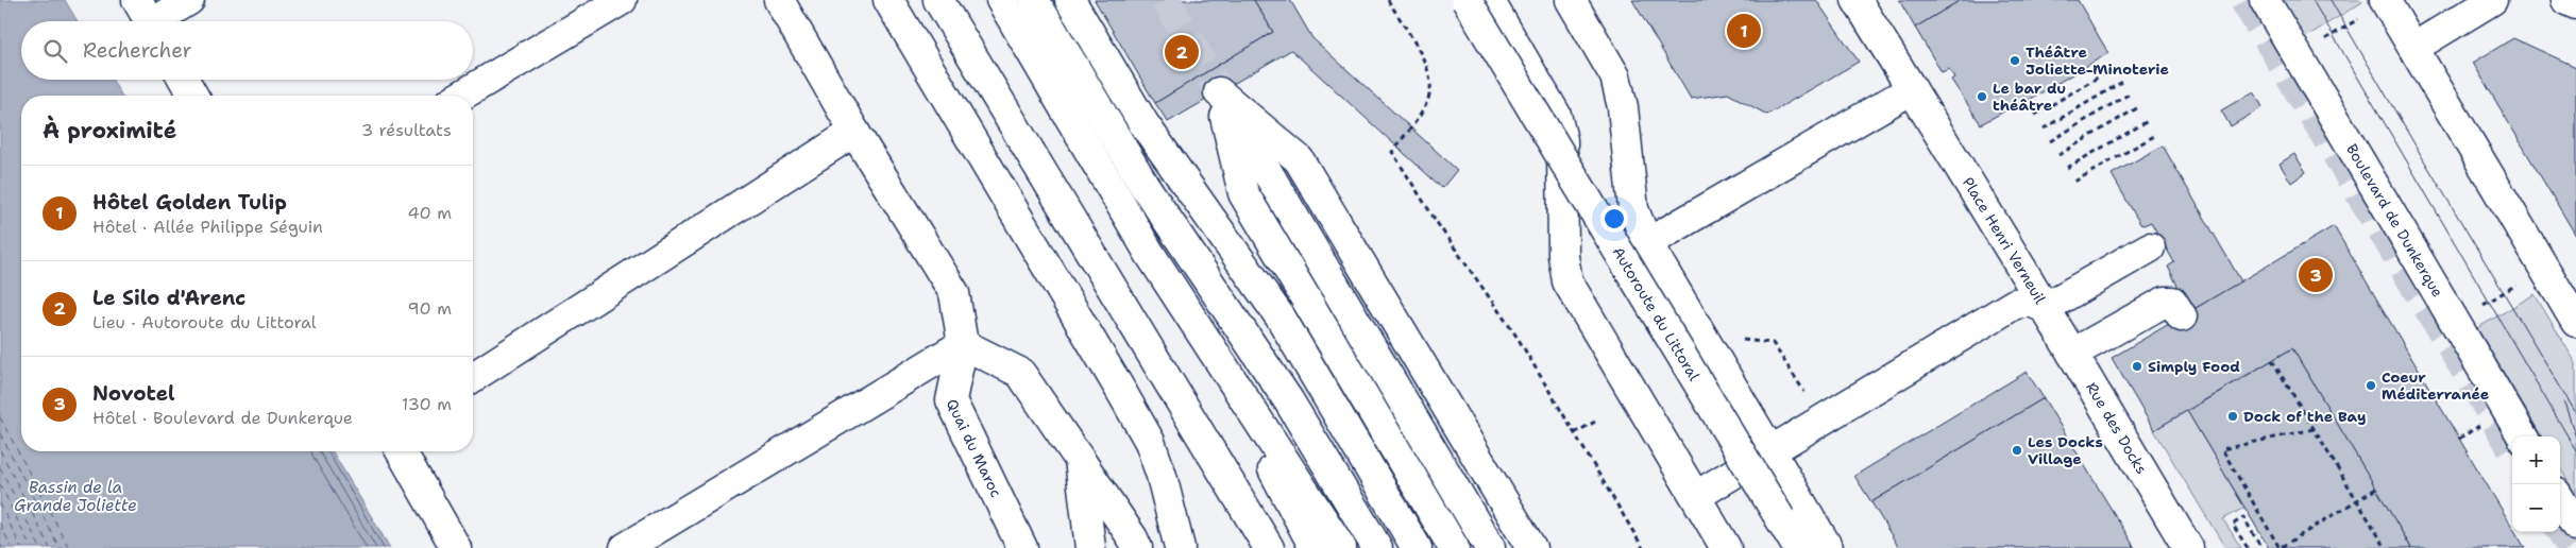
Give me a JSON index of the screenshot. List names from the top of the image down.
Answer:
{
  "streets": {
    "main road": [
      "Boulevard de Dunkerque",
      "Place Henri Verneuil",
      "Autoroute du Littoral",
      "Rue des Docks",
      "Quai du Maroc"
    ]
  },
  "crossings": [
    ["Place Henri Verneuil", "Rue des Docks"]
  ],
  "water": ["Bassin de la Grande Joliette"],
  "places": [
    "Théâtre Joliette-Minoterie",
    "Le bar du théâtre",
    "Simply Food",
    "Coeur Méditerranée",
    "Dock of the Bay",
    "Les Docks Village"
  ],
  "page": {
    "pins": ["1", "2", "3"],
    "search": "Rechercher",
    "heading": ["À proximité", "3 résultats"],
    "list": [
      {
        "mark": "1",
        "name": "Hôtel Golden Tulip",
        "note": "Hôtel · Allée Philippe Séguin",
        "value": "40 m"
      },
      {
        "mark": "2",
        "name": "Le Silo d'Arenc",
        "note": "Lieu · Autoroute du Littoral",
        "value": "90 m"
      },
      {
        "mark": "3",
        "name": "Novotel",
        "note": "Hôtel · Boulevard de Dunkerque",
        "value": "130 m"
      }
    ],
    "map_buttons": ["+", "−"]
  }
}
